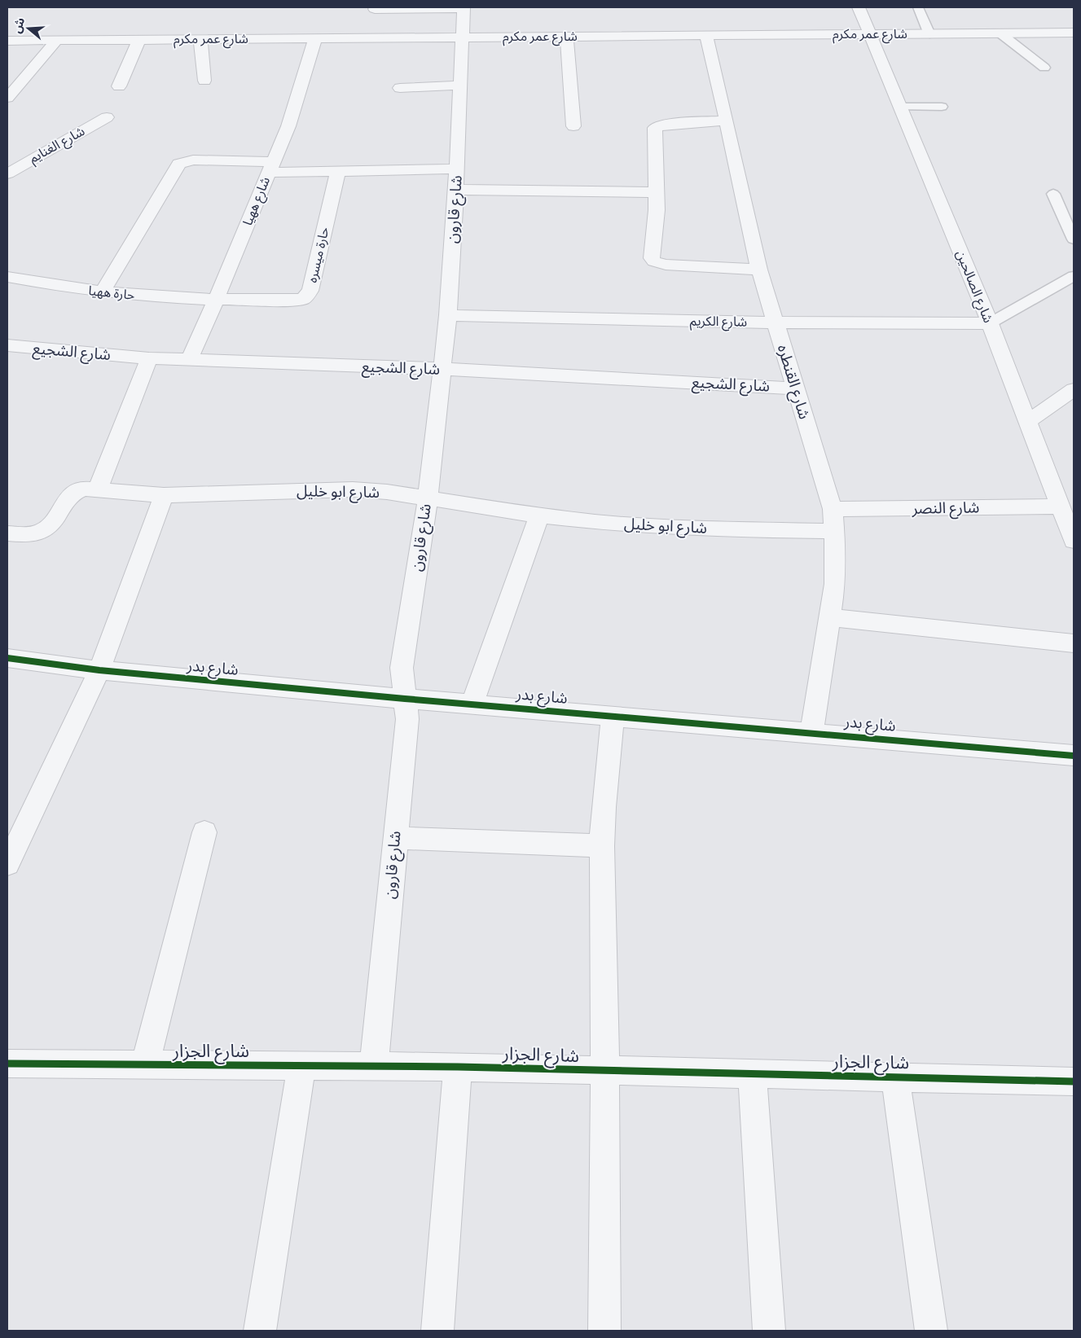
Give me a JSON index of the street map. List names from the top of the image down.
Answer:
{
  "streets": {
    "street": [
      "شارع عمر مكرم",
      "شارع الغنايم",
      "شارع ههيا",
      "شارع قارون",
      "حارة ميسره",
      "شارع الصالحين",
      "حارة ههيا",
      "شارع الكريم",
      "شارع الشجيع",
      "شارع القنطره",
      "شارع ابو خليل",
      "شارع النصر",
      "شارع بدر",
      "شارع الجزار"
    ]
  },
  "crossings": [
    ["شارع عمر مكرم", "شارع ههيا"],
    ["شارع عمر مكرم", "شارع قارون"],
    ["شارع عمر مكرم", "شارع الصالحين"],
    ["شارع عمر مكرم", "شارع القنطره"],
    ["شارع ههيا", "حارة ميسره"],
    ["شارع ههيا", "حارة ههيا"],
    ["شارع ههيا", "شارع الشجيع"],
    ["شارع قارون", "شارع الكريم"],
    ["شارع قارون", "شارع الشجيع"],
    ["شارع قارون", "شارع ابو خليل"],
    ["شارع قارون", "شارع بدر"],
    ["شارع قارون", "شارع الجزار"],
    ["حارة ميسره", "حارة ههيا"],
    ["شارع الصالحين", "شارع الكريم"],
    ["شارع الصالحين", "شارع النصر"],
    ["شارع الكريم", "شارع القنطره"],
    ["شارع الشجيع", "شارع القنطره"],
    ["شارع القنطره", "شارع ابو خليل"],
    ["شارع القنطره", "شارع النصر"],
    ["شارع القنطره", "شارع بدر"]
  ],
  "north": "left"
}
